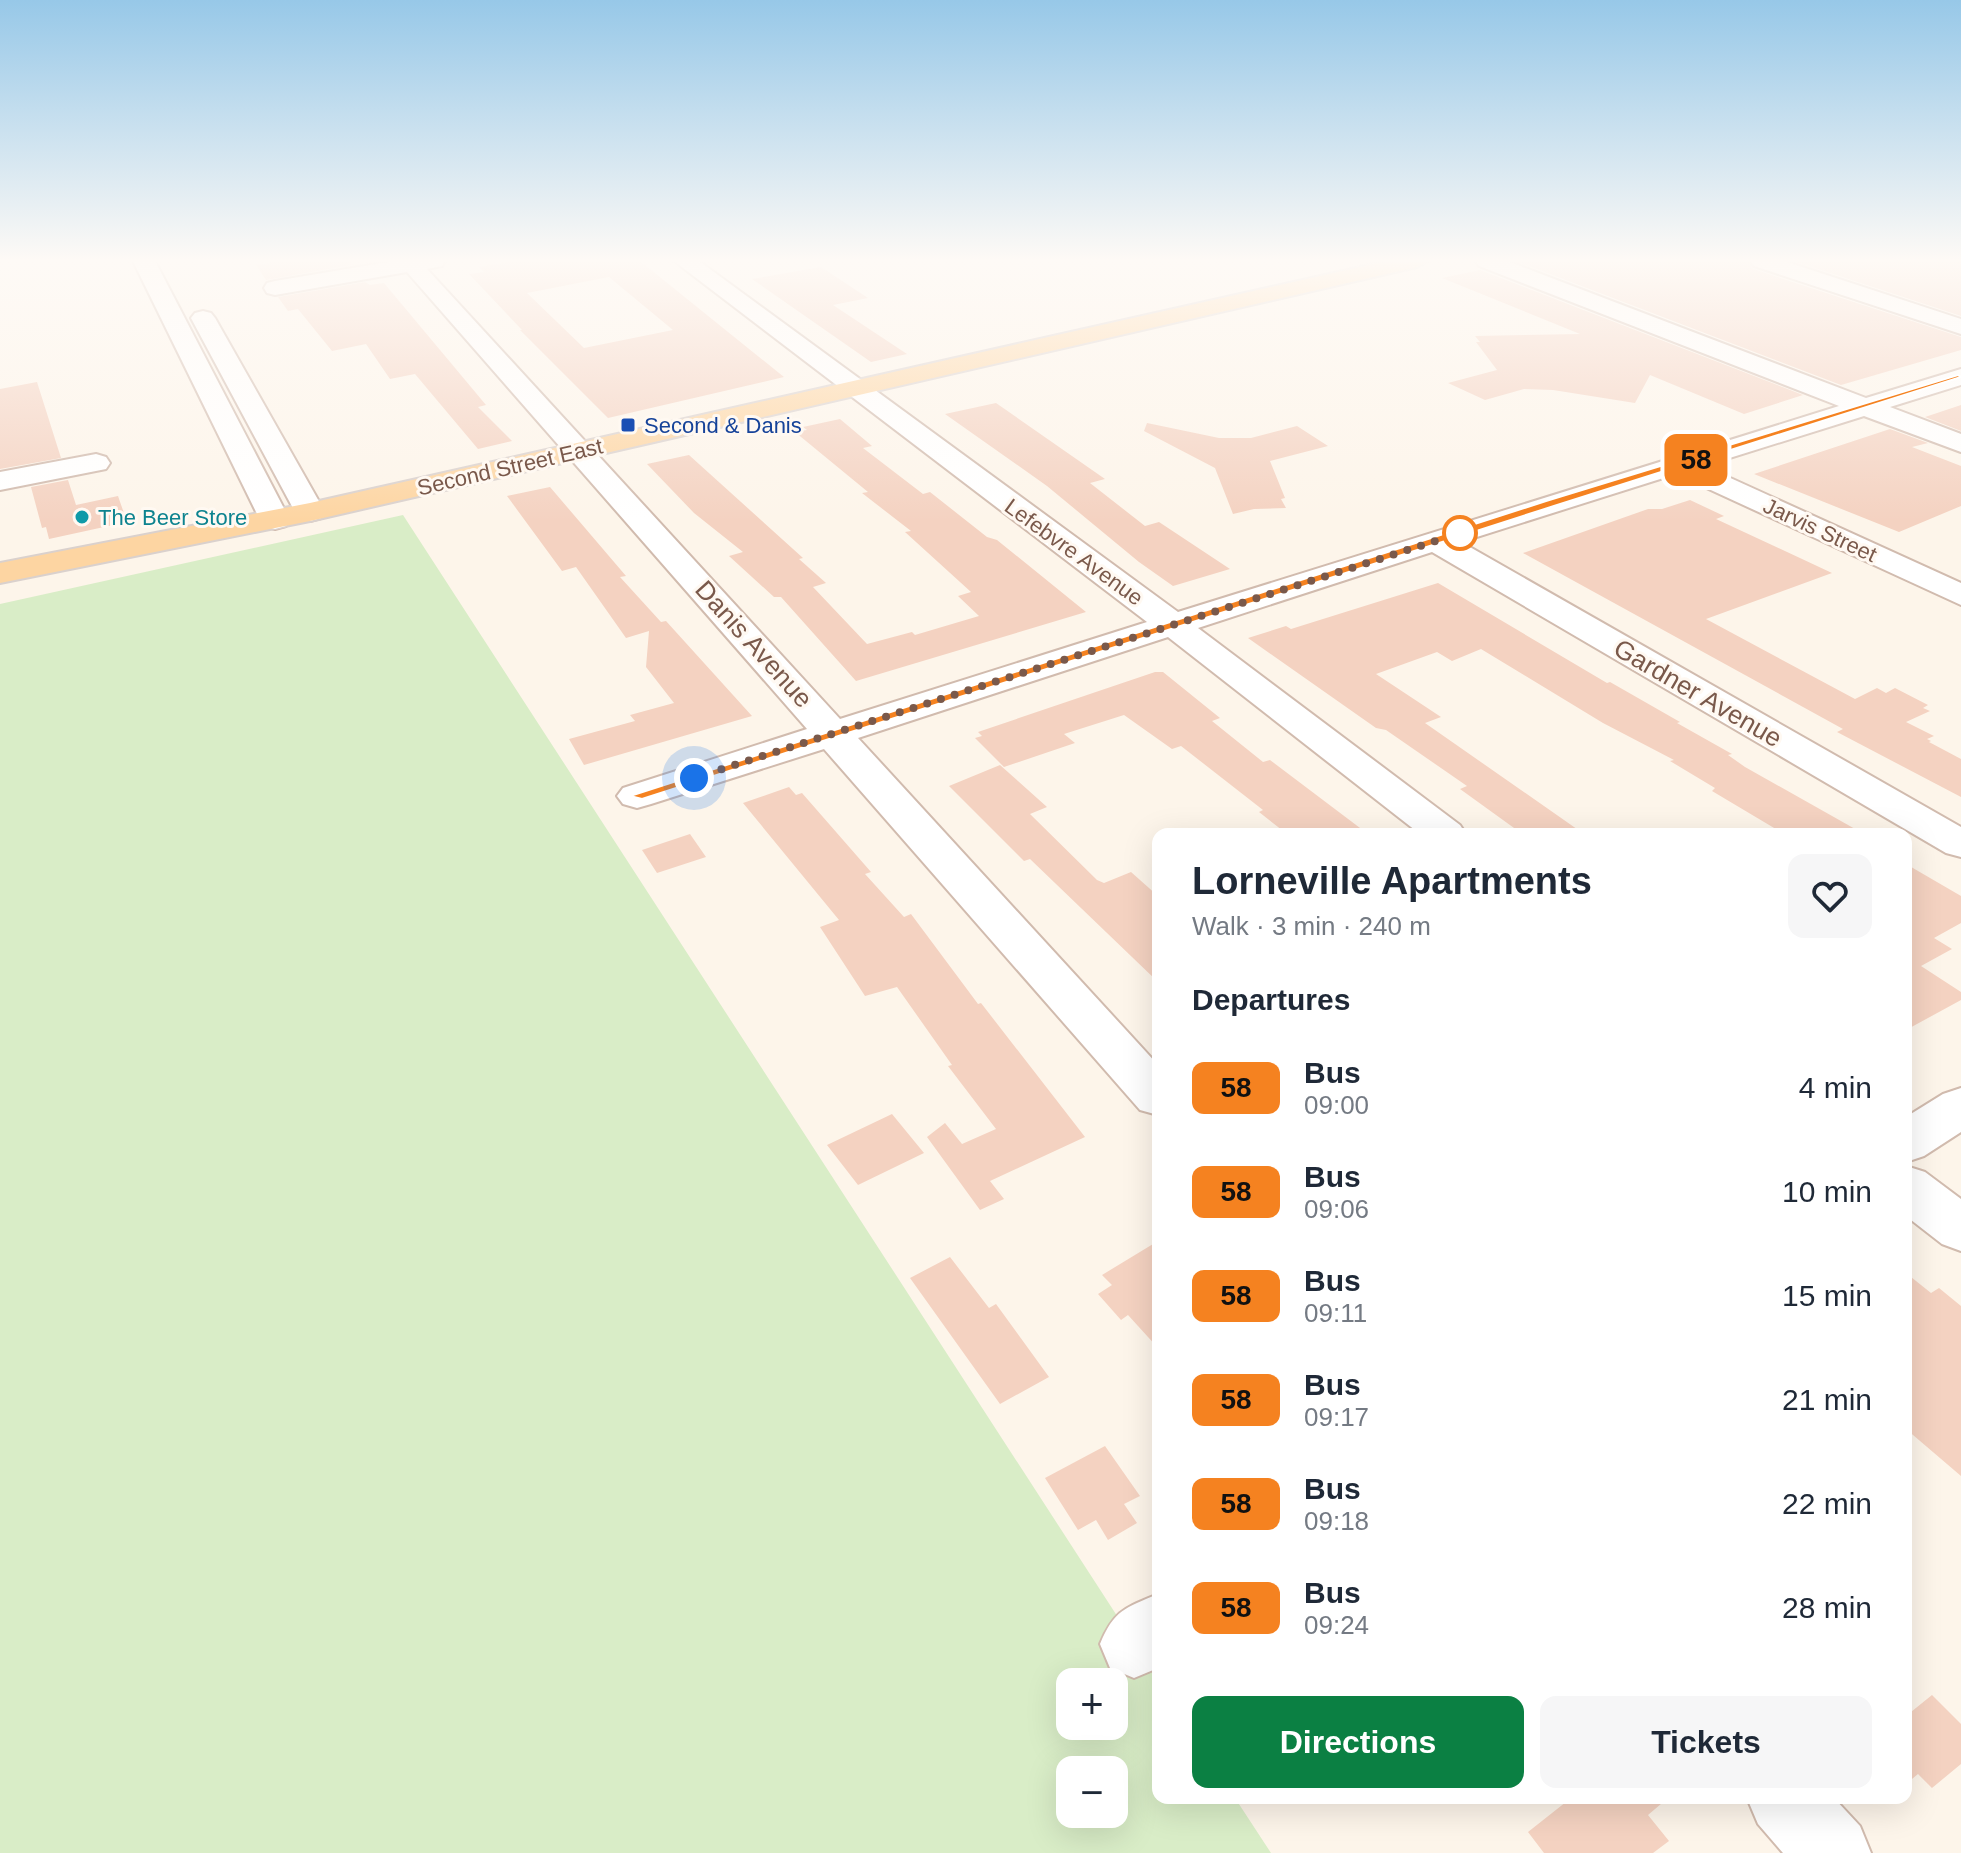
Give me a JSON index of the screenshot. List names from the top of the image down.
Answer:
{
  "streets": {
    "main road": ["Second Street East"],
    "street": [
      "Jarvis Street",
      "Lefebvre Avenue",
      "Danis Avenue",
      "Gardner Avenue"
    ]
  },
  "crossings": [
    ["Second Street East", "Lefebvre Avenue"],
    ["Second Street East", "Danis Avenue"]
  ],
  "places": {
    "transit": ["Second & Danis"],
    "other": ["The Beer Store"]
  },
  "lines": ["bus line 58"],
  "page": {
    "on_map": "58",
    "heading": [
      ["Lorneville Apartments", "Walk · 3 min · 240 m"],
      "Departures"
    ],
    "list": [
      {
        "mark": "58",
        "name": "Bus",
        "note": "09:00",
        "value": "4 min"
      },
      {
        "mark": "58",
        "name": "Bus",
        "note": "09:06",
        "value": "10 min"
      },
      {
        "mark": "58",
        "name": "Bus",
        "note": "09:11",
        "value": "15 min"
      },
      {
        "mark": "58",
        "name": "Bus",
        "note": "09:17",
        "value": "21 min"
      },
      {
        "mark": "58",
        "name": "Bus",
        "note": "09:18",
        "value": "22 min"
      },
      {
        "mark": "58",
        "name": "Bus",
        "note": "09:24",
        "value": "28 min"
      }
    ],
    "map_buttons": ["+", "−"],
    "buttons": ["Directions", "Tickets"]
  }
}
